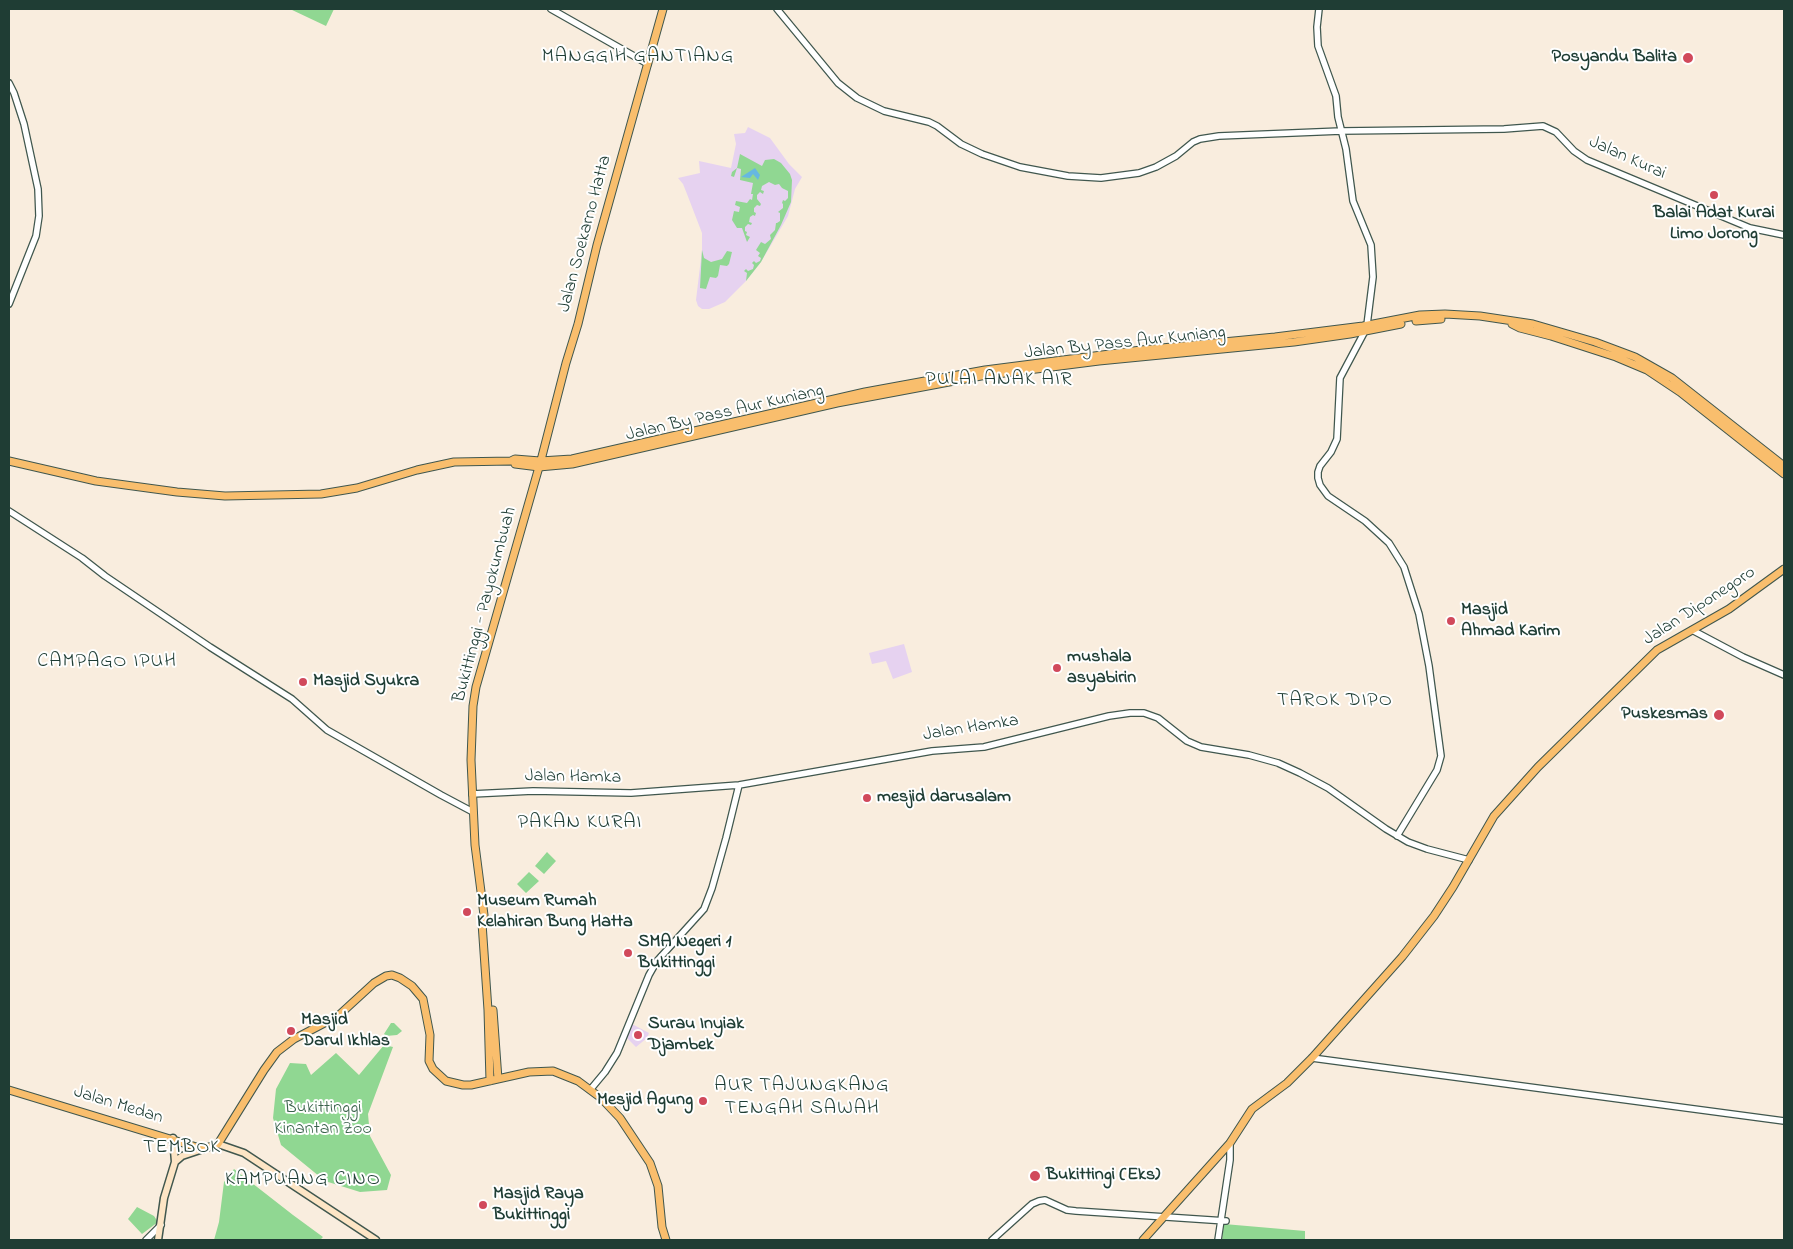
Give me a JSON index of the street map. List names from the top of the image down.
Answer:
{
  "streets": {
    "main road": [
      "Jalan Soekarno Hatta",
      "Jalan By Pass Aur Kuniang",
      "Bukittinggi - Payokumbuah",
      "Jalan Diponegoro",
      "Jalan Medan"
    ],
    "street": ["Jalan Kurai", "Jalan Hamka"]
  },
  "crossings": [
    ["Jalan Soekarno Hatta", "Jalan By Pass Aur Kuniang"],
    ["Jalan Soekarno Hatta", "Bukittinggi - Payokumbuah"],
    ["Jalan By Pass Aur Kuniang", "Bukittinggi - Payokumbuah"],
    ["Bukittinggi - Payokumbuah", "Jalan Hamka"],
    ["Jalan Diponegoro", "Jalan Hamka"]
  ],
  "districts": [
    "MANGGIH GANTIANG",
    "PULAI ANAK AIR",
    "CAMPAGO IPUH",
    "TAROK DIPO",
    "PAKAN KURAI",
    "AUR TAJUNGKANG TENGAH SAWAH",
    "TEMBOK",
    "KAMPUANG CINO"
  ],
  "parks": ["Bukittinggi Kinantan Zoo"],
  "places": [
    "Posyandu Balita",
    "Balai Adat Kurai Limo Jorong",
    "Masjid Ahmad Karim",
    "mushala asyabirin",
    "Masjid Syukra",
    "Puskesmas",
    "mesjid darusalam",
    "Museum Rumah Kelahiran Bung Hatta",
    "SMA Negeri 1 Bukittinggi",
    "Masjid Darul Ikhlas",
    "Surau Inyiak Djambek",
    "Mesjid Agung",
    "Bukittingi (Eks)",
    "Masjid Raya Bukittinggi"
  ]
}
